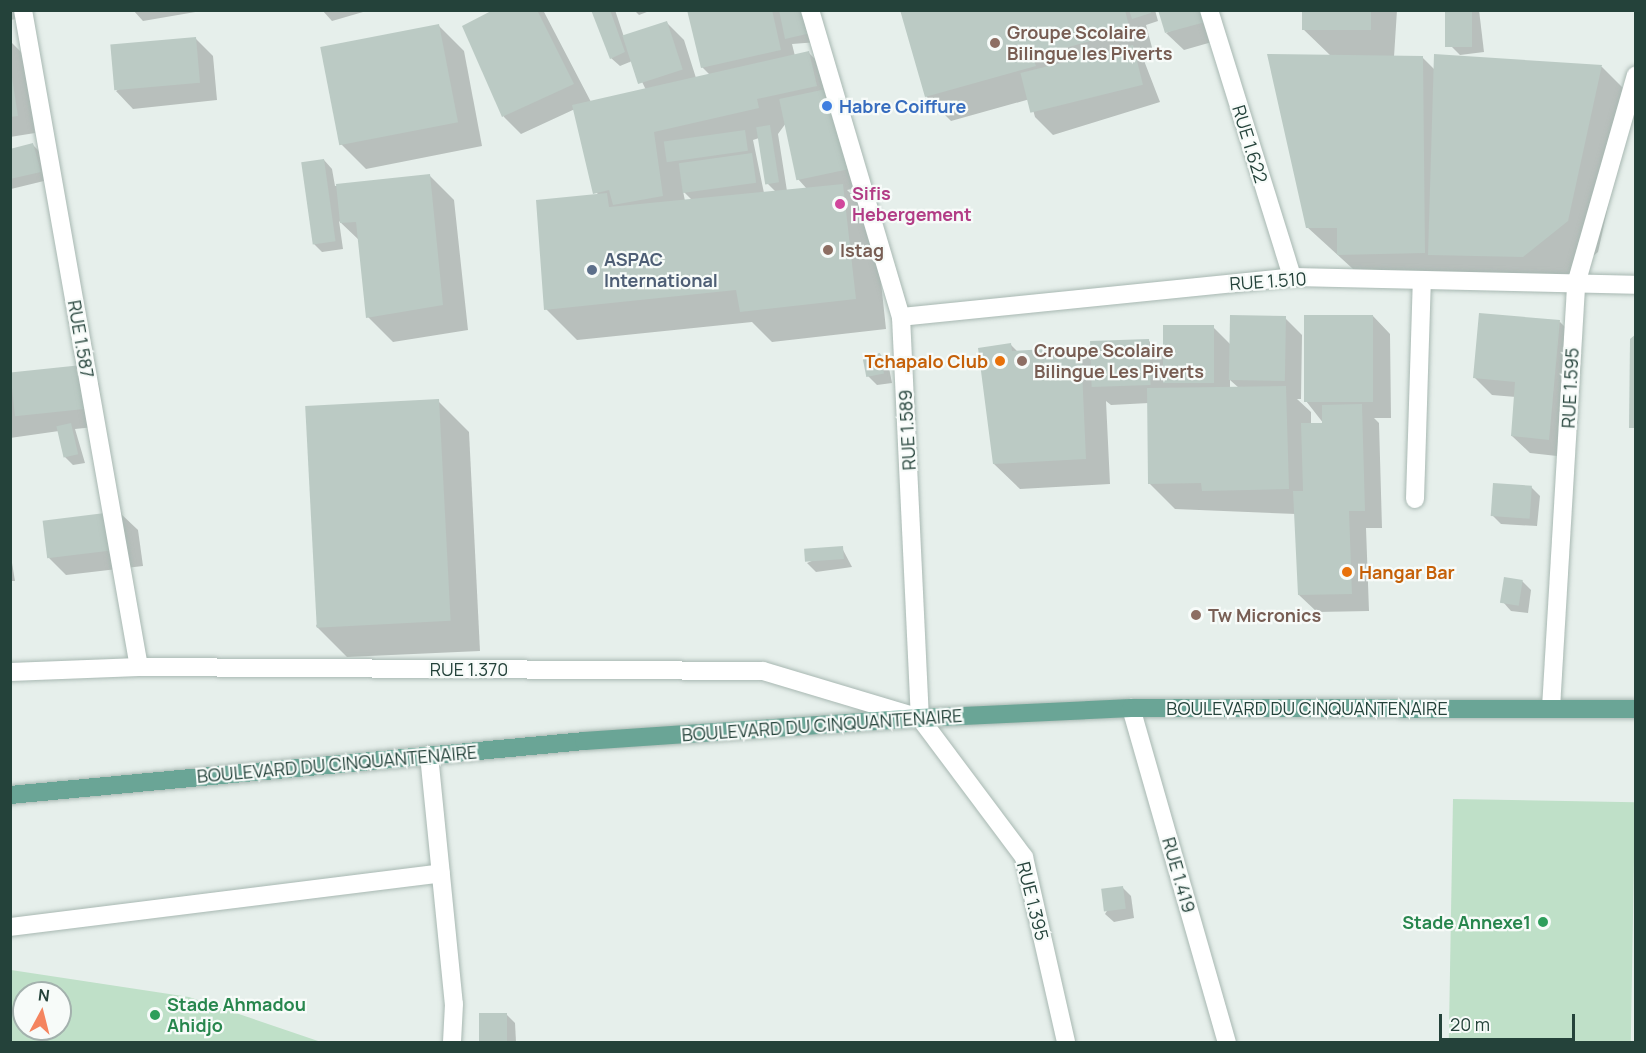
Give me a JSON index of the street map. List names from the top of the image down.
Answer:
{
  "streets": {
    "main road": ["BOULEVARD DU CINQUANTENAIRE"],
    "street": [
      "RUE 1.622",
      "RUE 1.510",
      "RUE 1.587",
      "RUE 1.595",
      "RUE 1.589",
      "RUE 1.370",
      "RUE 1.419",
      "RUE 1.395"
    ]
  },
  "crossings": [
    ["RUE 1.622", "RUE 1.510"],
    ["RUE 1.510", "RUE 1.595"],
    ["RUE 1.510", "RUE 1.589"],
    ["RUE 1.587", "RUE 1.370"],
    ["RUE 1.595", "BOULEVARD DU CINQUANTENAIRE"],
    ["RUE 1.589", "RUE 1.370"],
    ["RUE 1.589", "BOULEVARD DU CINQUANTENAIRE"],
    ["RUE 1.589", "RUE 1.395"],
    ["RUE 1.370", "BOULEVARD DU CINQUANTENAIRE"],
    ["RUE 1.370", "RUE 1.395"],
    ["BOULEVARD DU CINQUANTENAIRE", "RUE 1.419"],
    ["BOULEVARD DU CINQUANTENAIRE", "RUE 1.395"]
  ],
  "places": [
    "Groupe Scolaire Bilingue les Piverts",
    "Habre Coiffure",
    "Sifis Hebergement",
    "Istag",
    "ASPAC International",
    "Tchapalo Club",
    "Croupe Scolaire Bilingue Les Piverts",
    "Hangar Bar",
    "Tw Micronics",
    "Stade Annexe1",
    "Stade Ahmadou Ahidjo"
  ],
  "scale_bar": "20 m",
  "north": "top"
}
